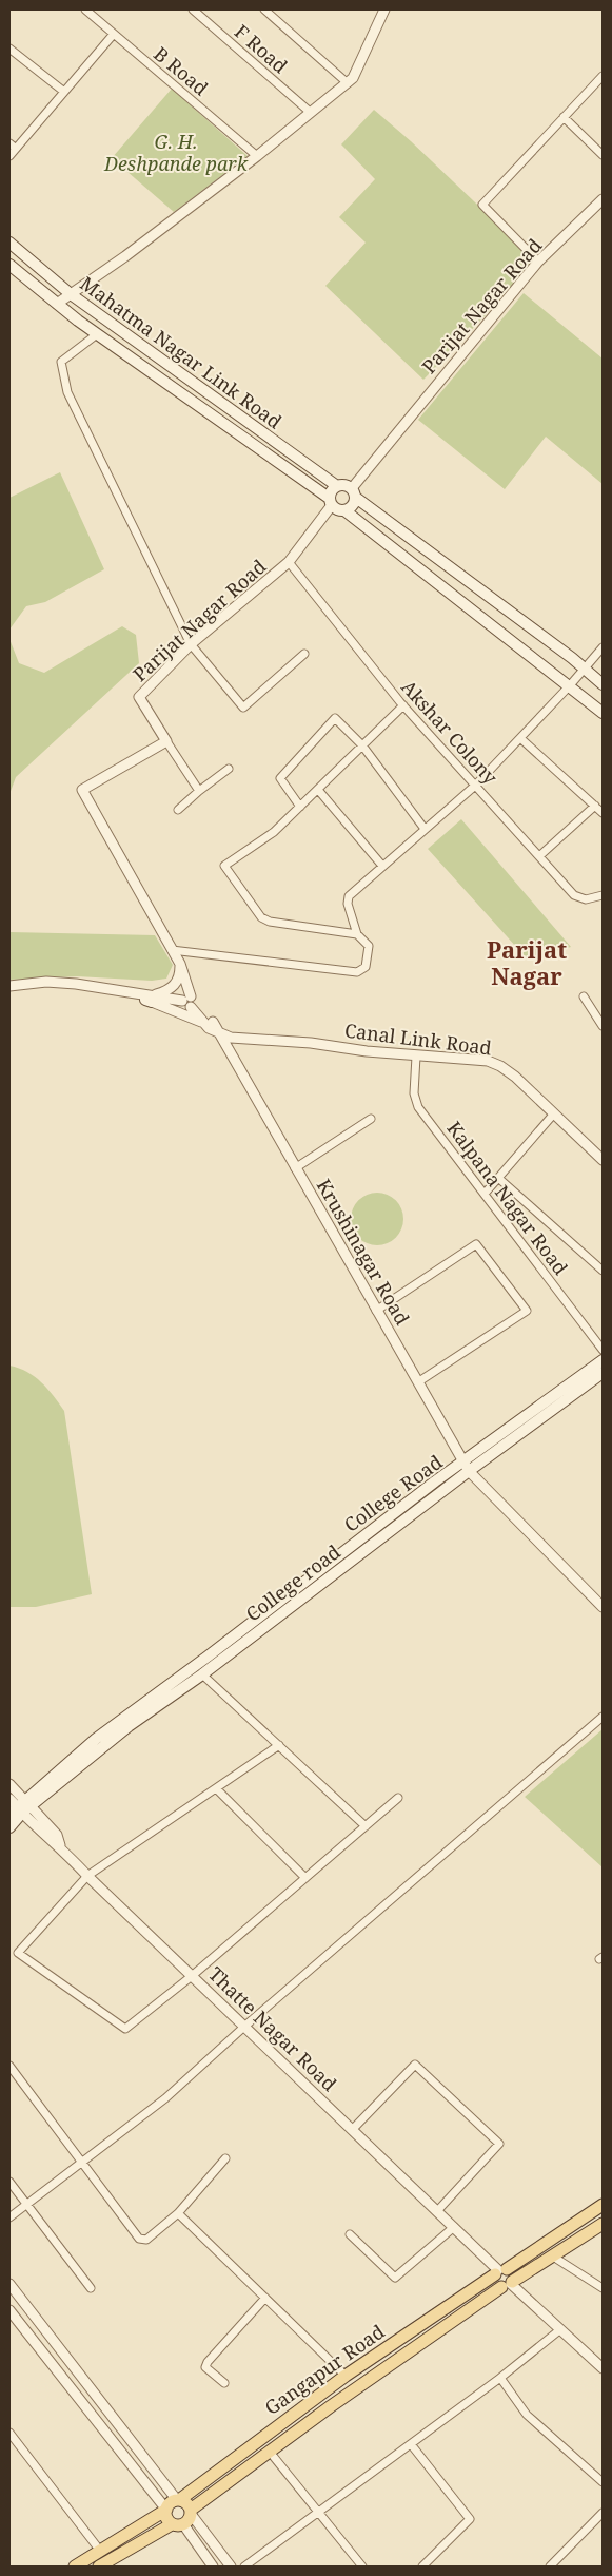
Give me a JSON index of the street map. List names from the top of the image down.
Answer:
{
  "streets": {
    "main road": [
      "Mahatma Nagar Link Road",
      "College Road",
      "College road",
      "Gangapur Road"
    ],
    "street": [
      "F Road",
      "B Road",
      "Parijat Nagar Road",
      "Akshar Colony",
      "Canal Link Road",
      "Kalpana Nagar Road",
      "Krushinagar Road",
      "Thatte Nagar Road"
    ]
  },
  "crossings": [
    ["Parijat Nagar Road", "Mahatma Nagar Link Road"],
    ["Parijat Nagar Road", "Akshar Colony"],
    ["Canal Link Road", "Kalpana Nagar Road"],
    ["Krushinagar Road", "College Road"],
    ["Krushinagar Road", "College road"],
    ["College Road", "College road"],
    ["College Road", "Thatte Nagar Road"],
    ["College road", "Thatte Nagar Road"],
    ["Thatte Nagar Road", "Gangapur Road"]
  ],
  "districts": ["Parijat Nagar"],
  "parks": ["G. H. Deshpande park"]
}
